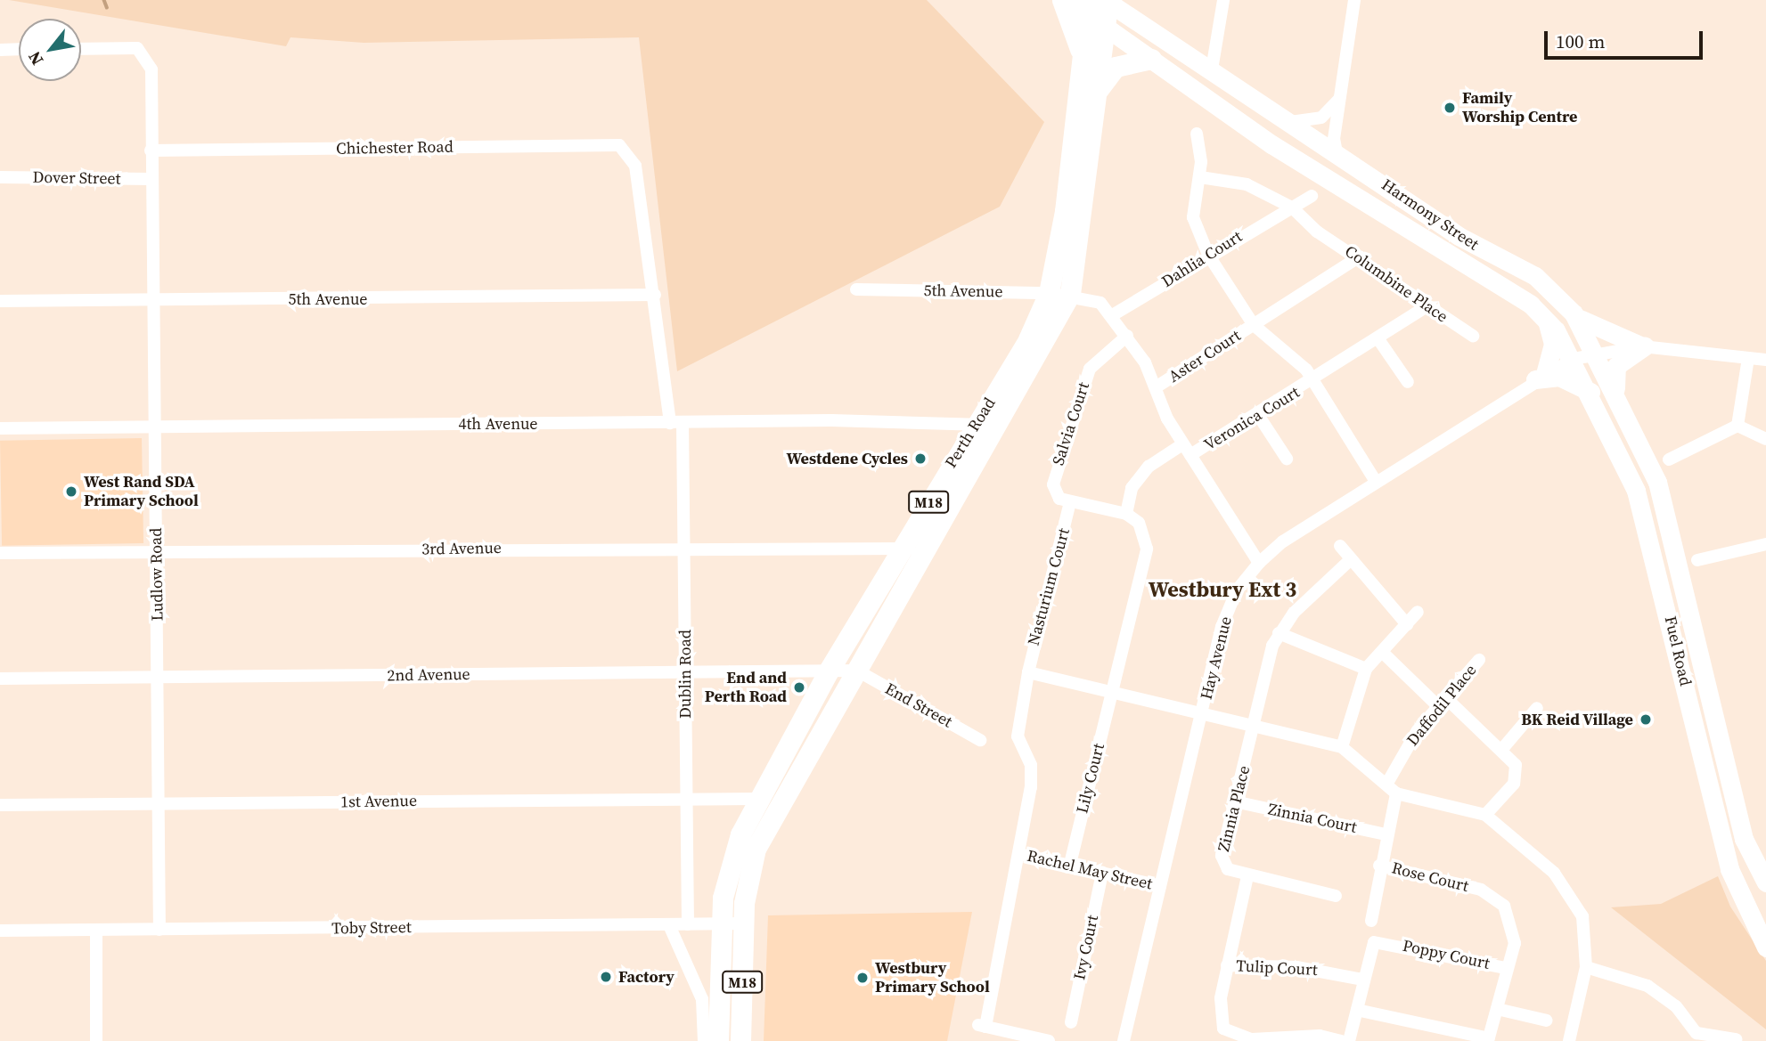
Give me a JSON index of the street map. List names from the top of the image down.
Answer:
{
  "streets": {
    "main road": [
      "Harmony Street",
      "Perth Road",
      "M18",
      "Fuel Road"
    ],
    "street": [
      "Chichester Road",
      "Dover Street",
      "Dahlia Court",
      "Columbine Place",
      "5th Avenue",
      "Aster Court",
      "Veronica Court",
      "4th Avenue",
      "Salvia Court",
      "3rd Avenue",
      "Ludlow Road",
      "Nasturium Court",
      "Hay Avenue",
      "Dublin Road",
      "2nd Avenue",
      "End Street",
      "Daffodil Place",
      "Lily Court",
      "1st Avenue",
      "Zinnia Place",
      "Zinnia Court",
      "Rachel May Street",
      "Rose Court",
      "Toby Street",
      "Ivy Court",
      "Poppy Court",
      "Tulip Court"
    ]
  },
  "crossings": [
    ["Chichester Road", "Ludlow Road"],
    ["Chichester Road", "Dublin Road"],
    ["Dover Street", "Ludlow Road"],
    ["Harmony Street", "Perth Road"],
    ["Harmony Street", "Fuel Road"],
    ["Harmony Street", "Hay Avenue"],
    ["Dahlia Court", "Columbine Place"],
    ["Dahlia Court", "5th Avenue"],
    ["Columbine Place", "Aster Court"],
    ["Columbine Place", "Veronica Court"],
    ["5th Avenue", "Perth Road"],
    ["5th Avenue", "Ludlow Road"],
    ["5th Avenue", "Dublin Road"],
    ["4th Avenue", "Perth Road"],
    ["4th Avenue", "Ludlow Road"],
    ["4th Avenue", "Dublin Road"],
    ["Salvia Court", "Nasturium Court"],
    ["Perth Road", "M18"],
    ["Perth Road", "3rd Avenue"],
    ["Perth Road", "2nd Avenue"],
    ["Perth Road", "End Street"],
    ["Perth Road", "1st Avenue"],
    ["Perth Road", "Toby Street"],
    ["M18", "Toby Street"],
    ["3rd Avenue", "Ludlow Road"],
    ["3rd Avenue", "Dublin Road"],
    ["Ludlow Road", "2nd Avenue"],
    ["Ludlow Road", "1st Avenue"],
    ["Ludlow Road", "Toby Street"],
    ["Nasturium Court", "Rachel May Street"],
    ["Fuel Road", "Hay Avenue"],
    ["Hay Avenue", "Rachel May Street"],
    ["Dublin Road", "2nd Avenue"],
    ["Dublin Road", "1st Avenue"],
    ["Dublin Road", "Toby Street"],
    ["2nd Avenue", "End Street"],
    ["Lily Court", "Rachel May Street"],
    ["Zinnia Place", "Zinnia Court"],
    ["Rachel May Street", "Ivy Court"],
    ["Rose Court", "Poppy Court"],
    ["Poppy Court", "Tulip Court"]
  ],
  "districts": ["Westbury Ext 3"],
  "places": [
    "Family Worship Centre",
    "Westdene Cycles",
    "West Rand SDA Primary School",
    "End and Perth Road",
    "BK Reid Village",
    "Factory",
    "Westbury Primary School"
  ],
  "scale_bar": "100 m",
  "north": "bottom left"
}
